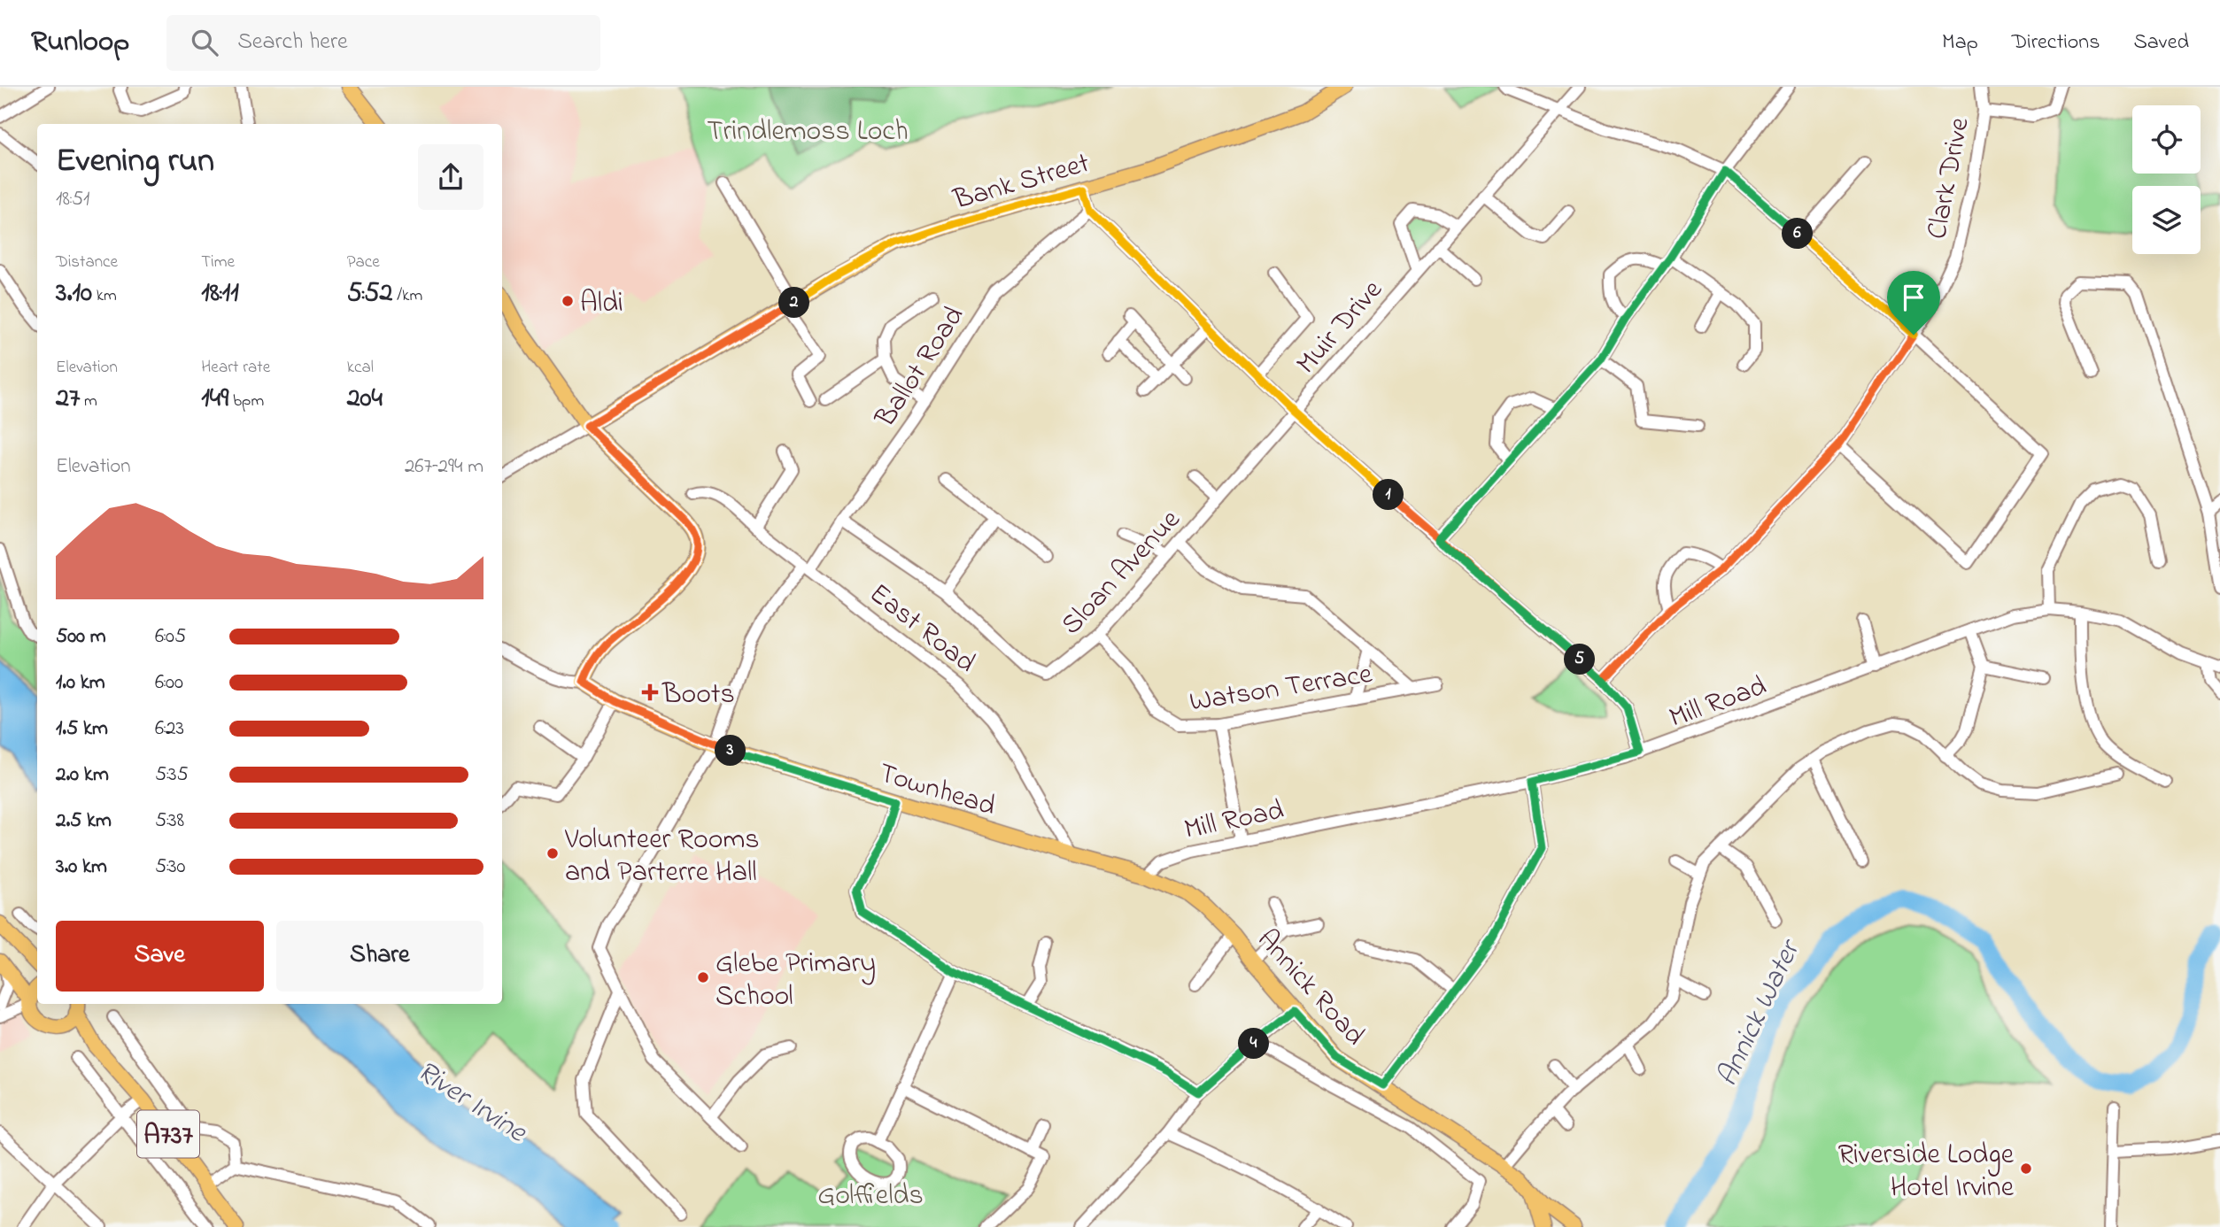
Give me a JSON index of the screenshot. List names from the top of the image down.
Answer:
{
  "streets": {
    "main road": [
      "Bank Street",
      "Townhead",
      "Annick Road",
      "A737"
    ],
    "street": [
      "Clark Drive",
      "Muir Drive",
      "Ballot Road",
      "Sloan Avenue",
      "East Road",
      "Watson Terrace",
      "Mill Road"
    ]
  },
  "crossings": [
    ["Muir Drive", "Sloan Avenue"],
    ["Ballot Road", "Sloan Avenue"],
    ["Ballot Road", "East Road"],
    ["Ballot Road", "Townhead"],
    ["Sloan Avenue", "Watson Terrace"],
    ["East Road", "Townhead"],
    ["Mill Road", "Townhead"],
    ["Mill Road", "Annick Road"],
    ["Townhead", "Annick Road"]
  ],
  "water": ["Annick Water", "River Irvine"],
  "parks": ["Trindlemoss Loch", "Golffields"],
  "places": {
    "other": [
      "Aldi",
      "Volunteer Rooms and Parterre Hall",
      "Glebe Primary School",
      "Riverside Lodge Hotel Irvine"
    ],
    "health": ["Boots"]
  },
  "page": {
    "header": "Runloop",
    "search": "Search here",
    "nav": ["Map", "Directions", "Saved"],
    "heading": ["Evening run", "18:51"],
    "pins": [
      "6",
      "2",
      "1",
      "5",
      "3",
      "4"
    ],
    "stats": [
      ["Distance", "3.10 km"],
      ["Time", "18:11"],
      ["Pace", "5:52 /km"],
      ["Elevation", "27 m"],
      ["Heart rate", "149 bpm"],
      ["kcal", "204"]
    ],
    "chart": ["Elevation", "267–294 m"],
    "list": [
      {
        "name": "500 m",
        "note": "6:05"
      },
      {
        "name": "1.0 km",
        "note": "6:00"
      },
      {
        "name": "1.5 km",
        "note": "6:23"
      },
      {
        "name": "2.0 km",
        "note": "5:35"
      },
      {
        "name": "2.5 km",
        "note": "5:38"
      },
      {
        "name": "3.0 km",
        "note": "5:30"
      }
    ],
    "buttons": ["Save", "Share"]
  }
}
